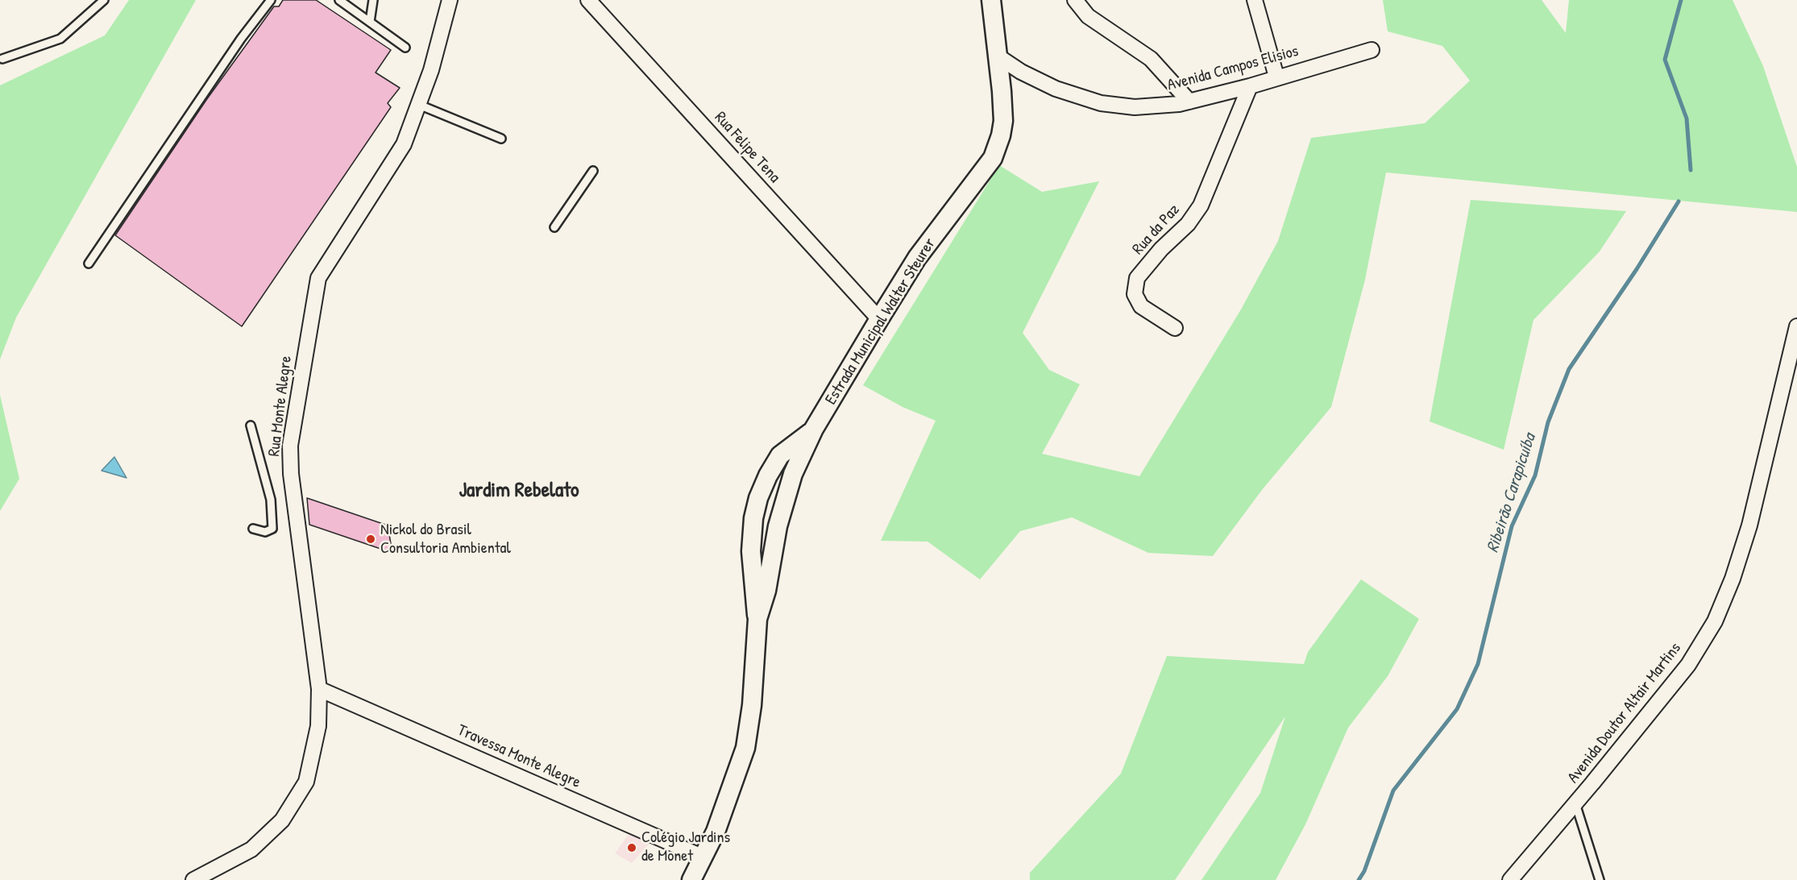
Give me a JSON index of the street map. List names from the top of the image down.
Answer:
{
  "streets": {
    "street": [
      "Avenida Campos Elisios",
      "Rua Felipe Tena",
      "Rua da Paz",
      "Estrada Municipal Walter Steurer",
      "Rua Monte Alegre",
      "Avenida Doutor Altair Martins",
      "Travessa Monte Alegre"
    ]
  },
  "crossings": [
    ["Avenida Campos Elisios", "Rua da Paz"],
    ["Avenida Campos Elisios", "Estrada Municipal Walter Steurer"],
    ["Rua Felipe Tena", "Estrada Municipal Walter Steurer"],
    ["Estrada Municipal Walter Steurer", "Travessa Monte Alegre"],
    ["Rua Monte Alegre", "Travessa Monte Alegre"]
  ],
  "districts": ["Jardim Rebelato"],
  "water": ["Ribeirão Carapicuíba"],
  "places": ["Nickol do Brasil Consultoria Ambiental", "Colégio Jardins de Monet"]
}
